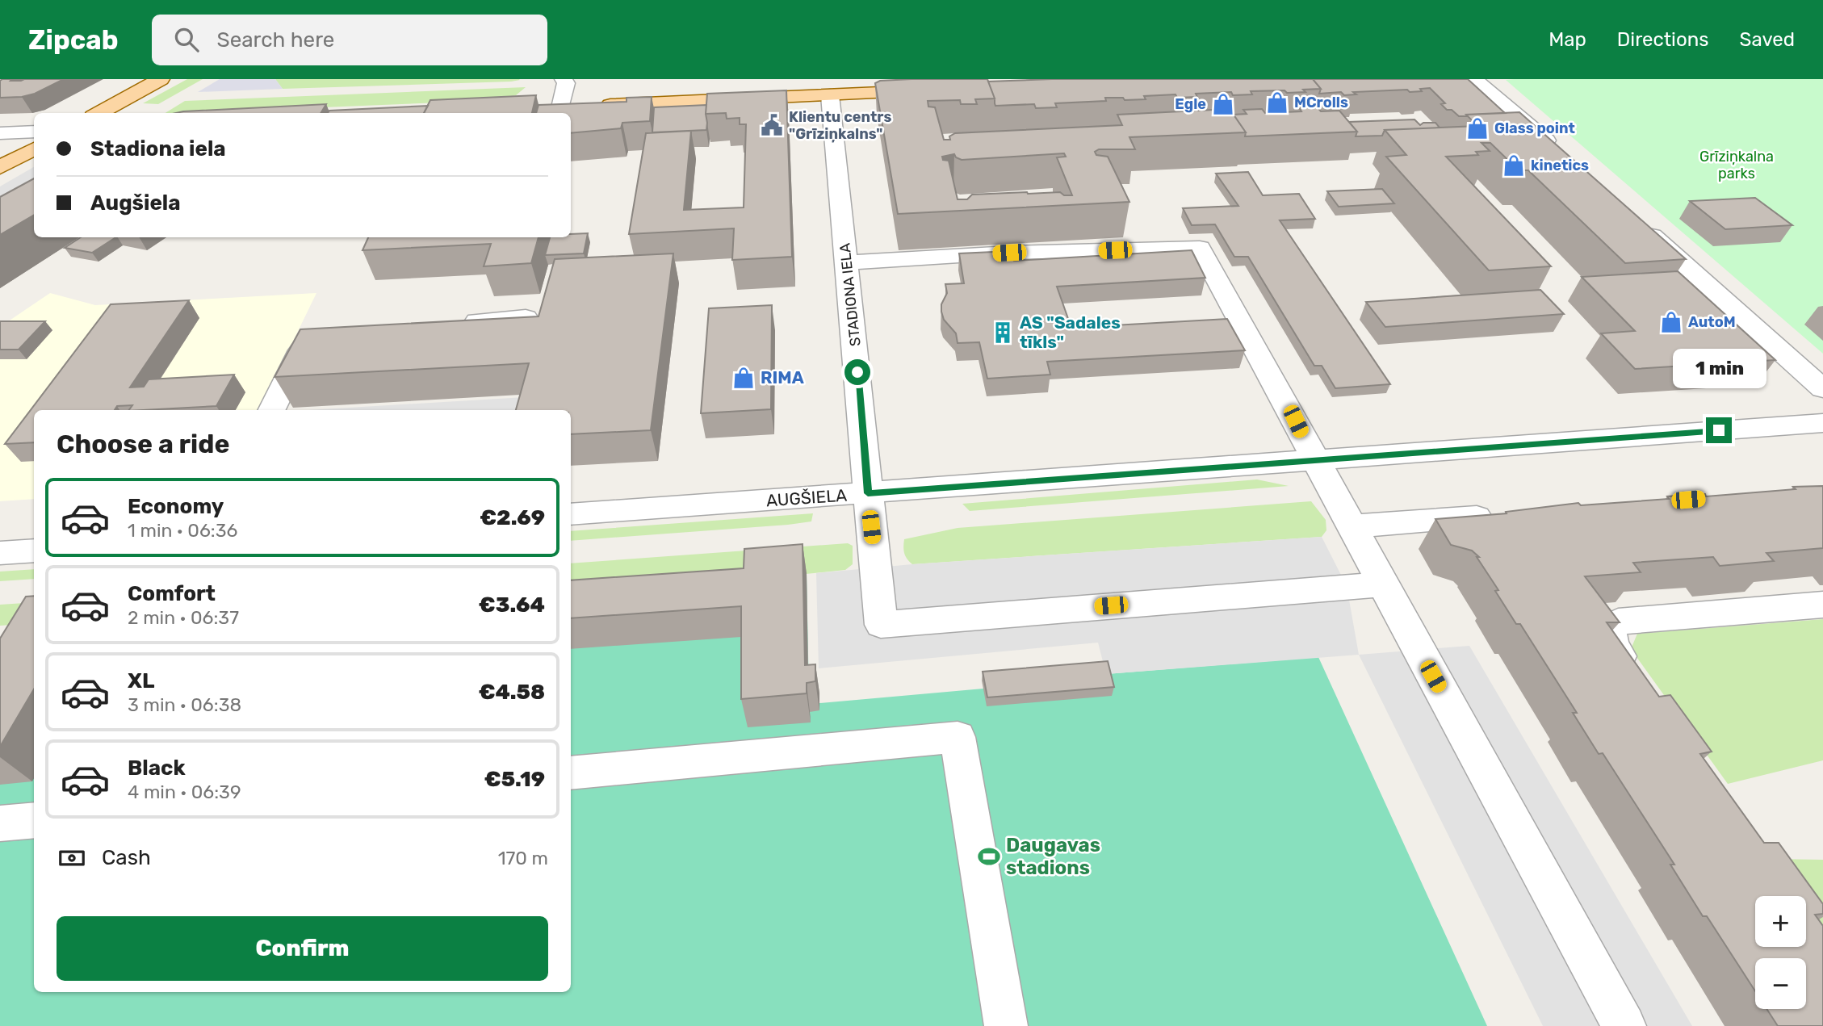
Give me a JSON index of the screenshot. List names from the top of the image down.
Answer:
{
  "streets": {
    "street": ["STADIONA IELA", "AUGŠIELA"]
  },
  "crossings": [
    ["STADIONA IELA", "AUGŠIELA"]
  ],
  "parks": ["Grīziņkalna parks"],
  "places": {
    "shop": [
      "MCrolls",
      "Egle",
      "Glass point",
      "kinetics",
      "AutoM",
      "RIMA"
    ],
    "public building": ["Klientu centrs \"Grīziņkalns\""],
    "building": ["AS \"Sadales tīkls\""],
    "sports": ["Daugavas stadions"]
  },
  "page": {
    "header": "Zipcab",
    "search": "Search here",
    "nav": ["Map", "Directions", "Saved"],
    "banner": ["Stadiona iela", "Augšiela"],
    "bubble": "1 min",
    "heading": "Choose a ride",
    "list": [
      {
        "name": "Economy",
        "note": "1 min · 06:36",
        "value": "€2.69"
      },
      {
        "name": "Comfort",
        "note": "2 min · 06:37",
        "value": "€3.64"
      },
      {
        "name": "XL",
        "note": "3 min · 06:38",
        "value": "€4.58"
      },
      {
        "name": "Black",
        "note": "4 min · 06:39",
        "value": "€5.19"
      }
    ],
    "pay": ["Cash", "170 m"],
    "map_buttons": ["+", "−"],
    "buttons": "Confirm"
  }
}
